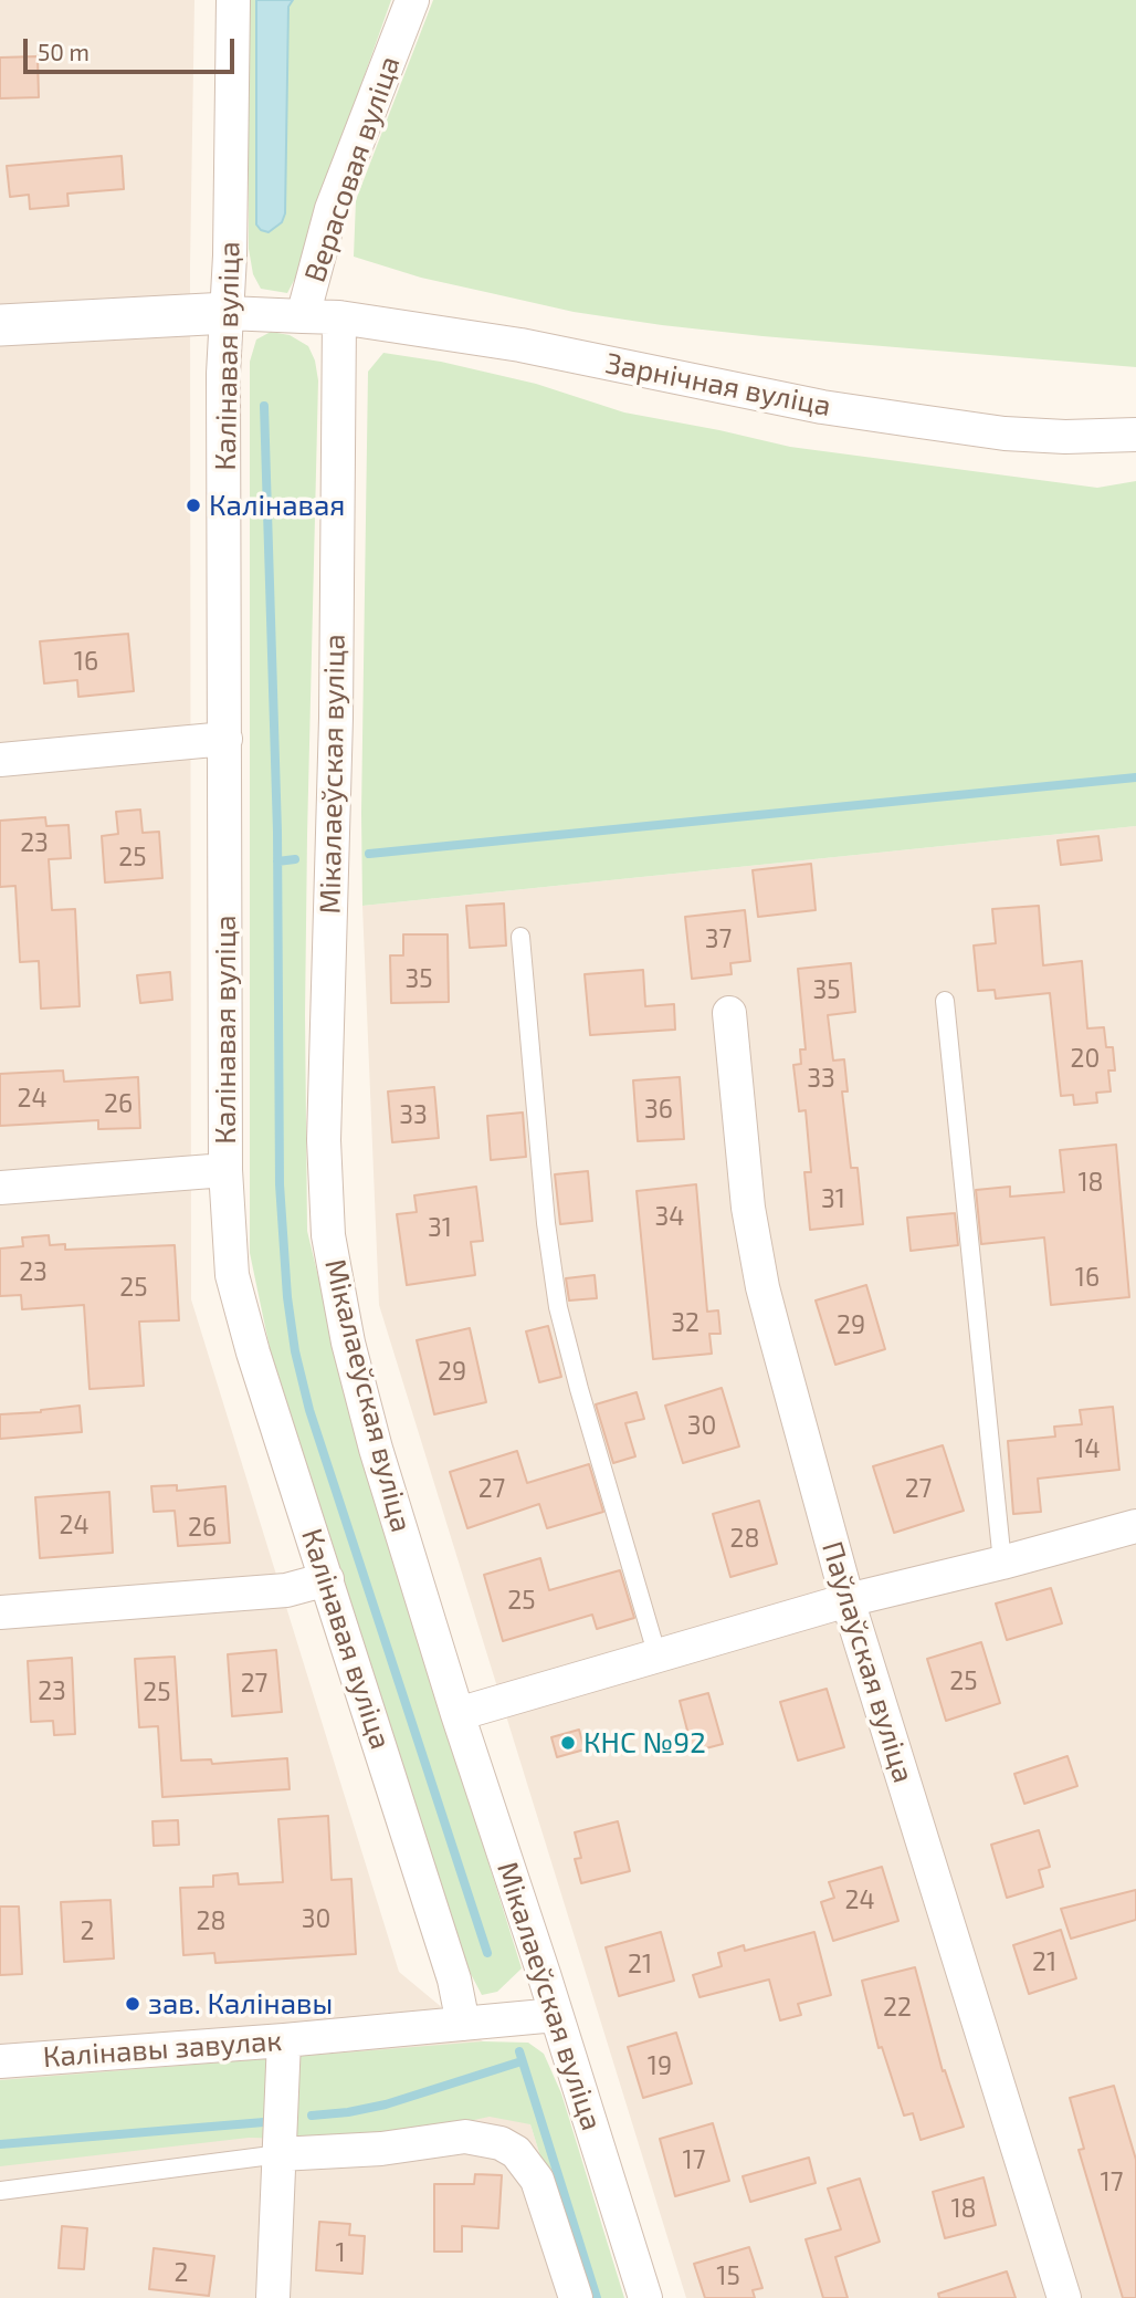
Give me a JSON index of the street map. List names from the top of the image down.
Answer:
{
  "streets": {
    "street": [
      "Верасовая вуліца",
      "Калінавая вуліца",
      "Зарнічная вуліца",
      "Мікалаеўская вуліца",
      "Паўлаўская вуліца",
      "Калінавы завулак"
    ]
  },
  "crossings": [
    ["Верасовая вуліца", "Калінавая вуліца"],
    ["Верасовая вуліца", "Зарнічная вуліца"],
    ["Калінавая вуліца", "Калінавы завулак"],
    ["Зарнічная вуліца", "Мікалаеўская вуліца"],
    ["Мікалаеўская вуліца", "Калінавы завулак"]
  ],
  "places": ["Калінавая", "КНС №92", "зав. Калінавы"],
  "house_numbers": [
    "16",
    "23",
    "25",
    "37",
    "35",
    "35",
    "20",
    "33",
    "24",
    "26",
    "36",
    "33",
    "18",
    "31",
    "34",
    "31",
    "23",
    "16",
    "25",
    "32",
    "29",
    "29",
    "30",
    "14",
    "27",
    "27",
    "24",
    "26",
    "28",
    "25",
    "25",
    "27",
    "23",
    "25",
    "24",
    "30",
    "28",
    "2",
    "21",
    "21",
    "22",
    "19",
    "17",
    "17",
    "18",
    "1",
    "2",
    "15"
  ],
  "scale_bar": "50 m"
}
